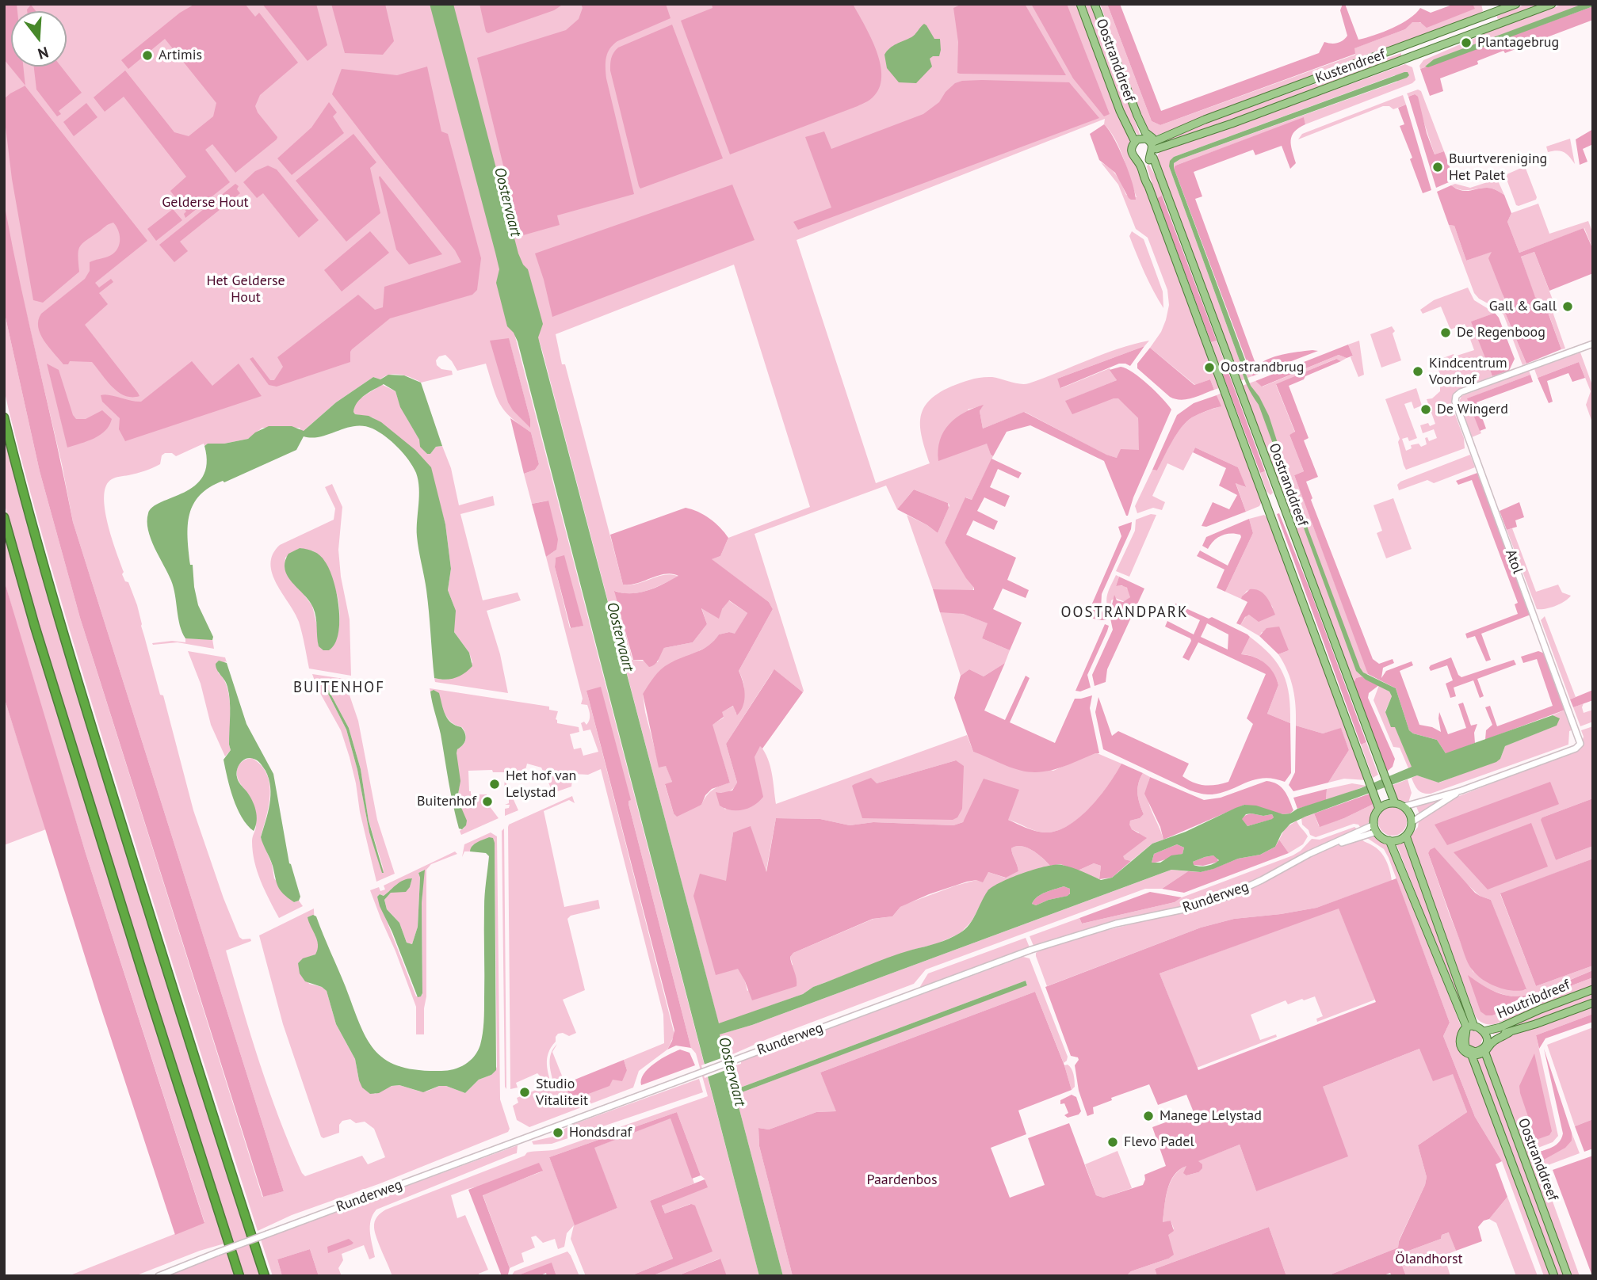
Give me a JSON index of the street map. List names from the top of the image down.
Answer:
{
  "streets": {
    "main road": ["Oostranddreef", "Kustendreef", "Houtribdreef"],
    "street": ["Atol", "Runderweg"]
  },
  "crossings": [
    ["Oostranddreef", "Atol"],
    ["Oostranddreef", "Runderweg"],
    ["Oostranddreef", "Houtribdreef"],
    ["Atol", "Runderweg"]
  ],
  "districts": ["OOSTRANDPARK", "BUITENHOF"],
  "water": ["Oostervaart"],
  "parks": [
    "Gelderse Hout",
    "Het Gelderse Hout",
    "Paardenbos",
    "Ölandhorst"
  ],
  "places": [
    "Plantagebrug",
    "Artimis",
    "Buurtvereniging Het Palet",
    "Gall & Gall",
    "De Regenboog",
    "Oostrandbrug",
    "Kindcentrum Voorhof",
    "De Wingerd",
    "Het hof van Lelystad",
    "Buitenhof",
    "Studio Vitaliteit",
    "Manege Lelystad",
    "Hondsdraf",
    "Flevo Padel"
  ],
  "north": "bottom"
}
